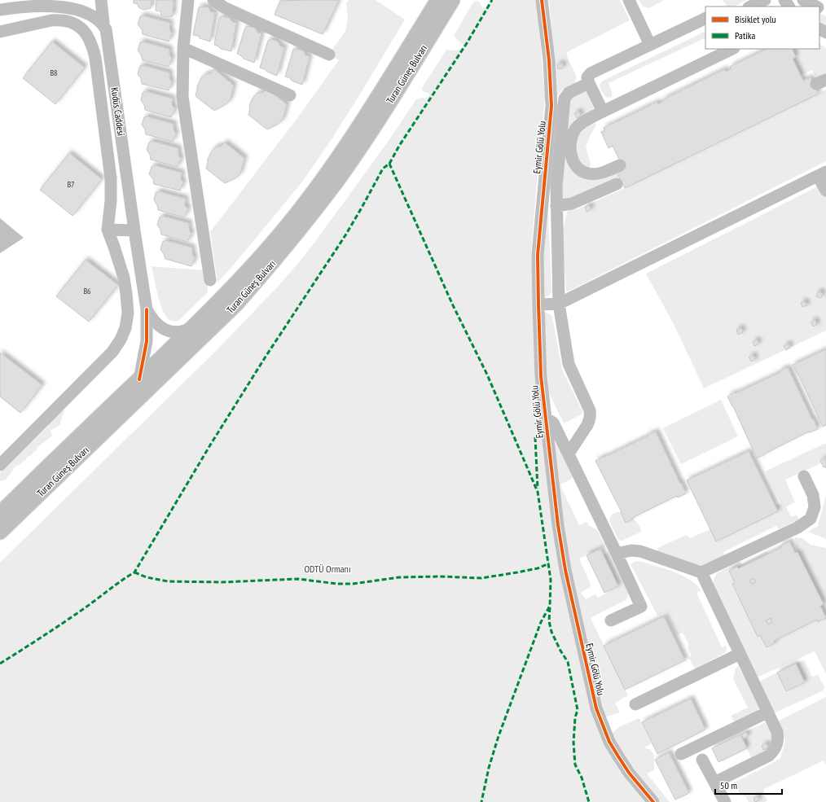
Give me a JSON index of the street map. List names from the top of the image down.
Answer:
{
  "streets": {
    "main road": ["Turan Güneş Bulvarı"],
    "street": ["Kudüs Caddesi", "Eymir Gölü Yolu"]
  },
  "crossings": [
    ["Turan Güneş Bulvarı", "Kudüs Caddesi"]
  ],
  "parks": ["ODTÜ Ormanı"],
  "house_numbers": ["B8", "B7", "B6"],
  "legend": ["Bisiklet yolu", "Patika"],
  "scale_bar": "50 m"
}
